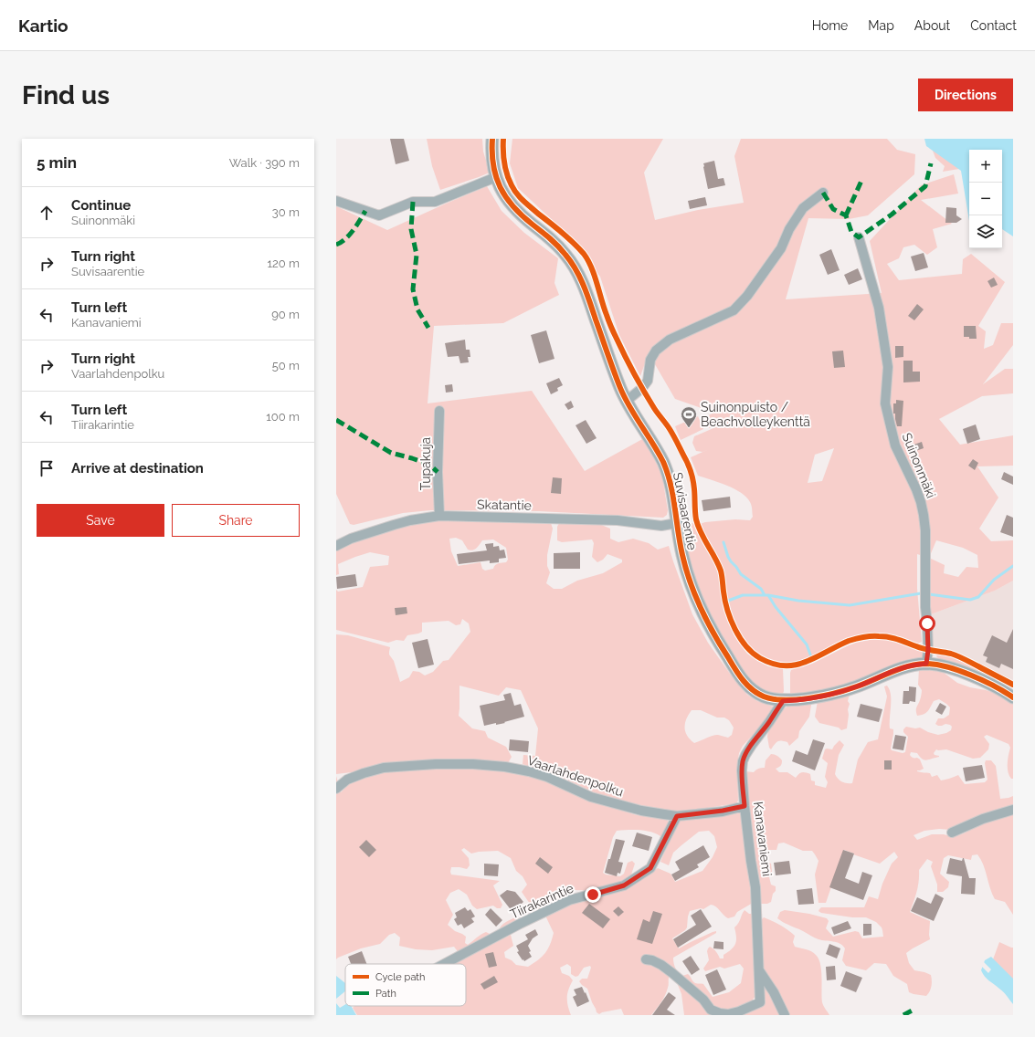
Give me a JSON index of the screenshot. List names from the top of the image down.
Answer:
{
  "streets": {
    "street": [
      "Tupakuja",
      "Suinonmäki",
      "Skatantie",
      "Suvisaarentie",
      "Vaarlahdenpolku",
      "Kanavaniemi",
      "Tiirakarintie"
    ]
  },
  "crossings": [
    ["Tupakuja", "Skatantie"],
    ["Suinonmäki", "Suvisaarentie"],
    ["Skatantie", "Suvisaarentie"],
    ["Suvisaarentie", "Kanavaniemi"],
    ["Vaarlahdenpolku", "Kanavaniemi"],
    ["Vaarlahdenpolku", "Tiirakarintie"]
  ],
  "places": {
    "sports": ["Suinonpuisto / Beachvolleykenttä"]
  },
  "legend": ["Cycle path", "Path"],
  "page": {
    "header": "Kartio",
    "nav": [
      "Home",
      "Map",
      "About",
      "Contact"
    ],
    "buttons": [
      "Directions",
      ["Save", "Share"]
    ],
    "title": "Find us",
    "heading": ["5 min", "Walk · 390 m"],
    "map_buttons": ["+", "−"],
    "list": [
      ["Continue", "Suinonmäki", "30 m"],
      ["Turn right", "Suvisaarentie", "120 m"],
      ["Turn left", "Kanavaniemi", "90 m"],
      ["Turn right", "Vaarlahdenpolku", "50 m"],
      ["Turn left", "Tiirakarintie", "100 m"],
      "Arrive at destination"
    ]
  }
}
